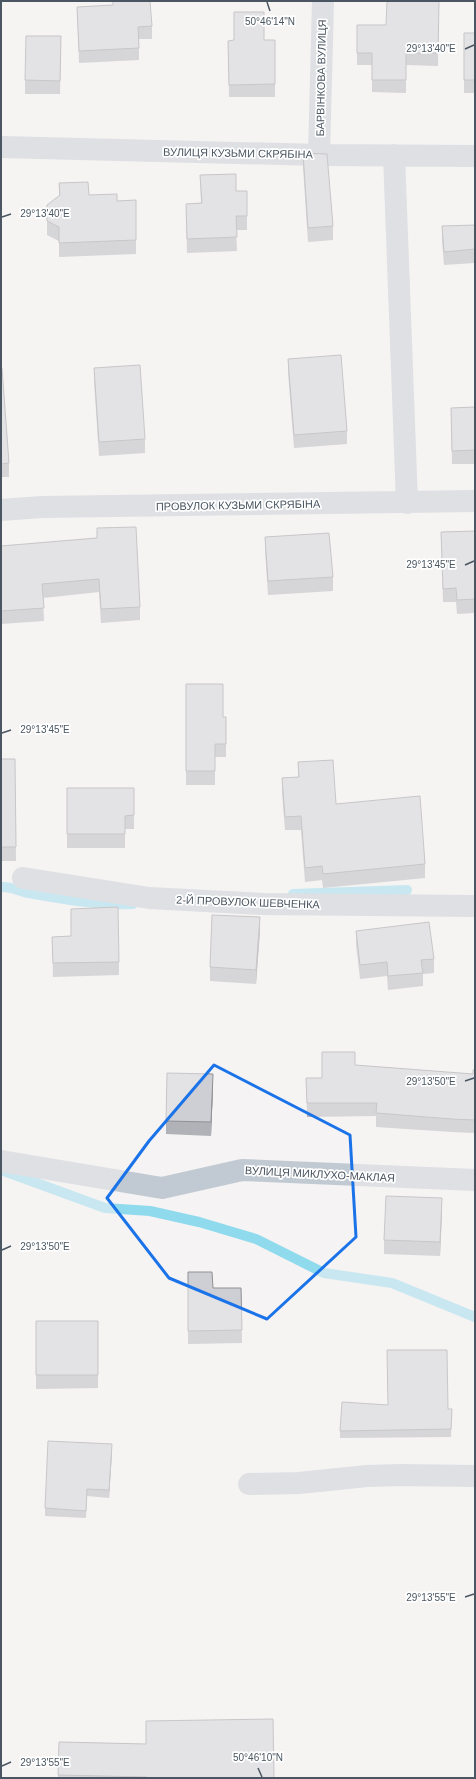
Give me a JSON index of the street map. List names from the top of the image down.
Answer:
{
  "streets": {
    "street": [
      "БАРВІНКОВА ВУЛИЦЯ",
      "ВУЛИЦЯ КУЗЬМИ СКРЯБІНА",
      "ПРОВУЛОК КУЗЬМИ СКРЯБІНА",
      "2-Й ПРОВУЛОК ШЕВЧЕНКА",
      "ВУЛИЦЯ МИКЛУХО-МАКЛАЯ"
    ]
  },
  "crossings": [
    ["БАРВІНКОВА ВУЛИЦЯ", "ВУЛИЦЯ КУЗЬМИ СКРЯБІНА"]
  ],
  "coordinates": [
    "50°46'14\"N",
    "29°13'40\"E",
    "29°13'45\"E",
    "29°13'50\"E",
    "29°13'55\"E",
    "50°46'10\"N"
  ]
}
